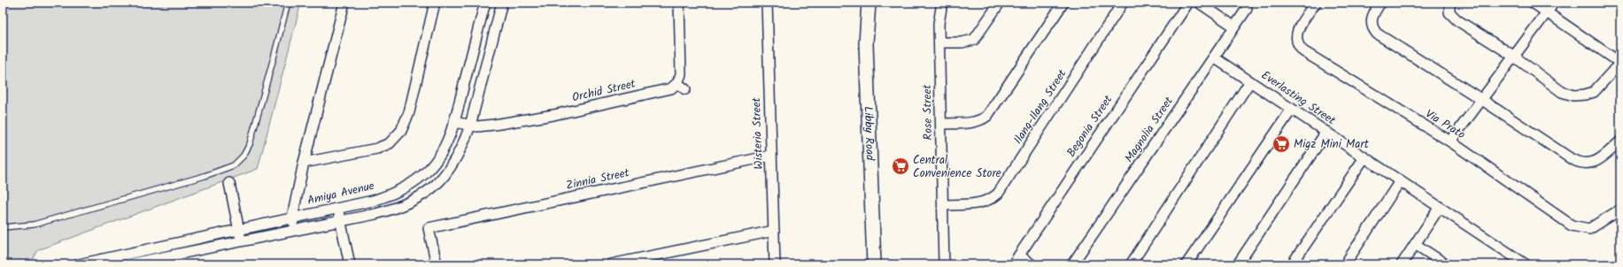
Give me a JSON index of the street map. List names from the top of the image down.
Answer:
{
  "streets": {
    "main road": ["Libby Road"],
    "street": [
      "Orchid Street",
      "Everlasting Street",
      "Ilang-Ilang Street",
      "Rose Street",
      "Via Prato",
      "Begonia Street",
      "Magnolia Street",
      "Wisteria Street",
      "Zinnia Street",
      "Amiya Avenue"
    ]
  },
  "crossings": [
    ["Orchid Street", "Amiya Avenue"],
    ["Everlasting Street", "Magnolia Street"],
    ["Ilang-Ilang Street", "Rose Street"],
    ["Wisteria Street", "Zinnia Street"]
  ],
  "places": {
    "supermarket": ["Migz Mini Mart", "Central Convenience Store"]
  }
}
